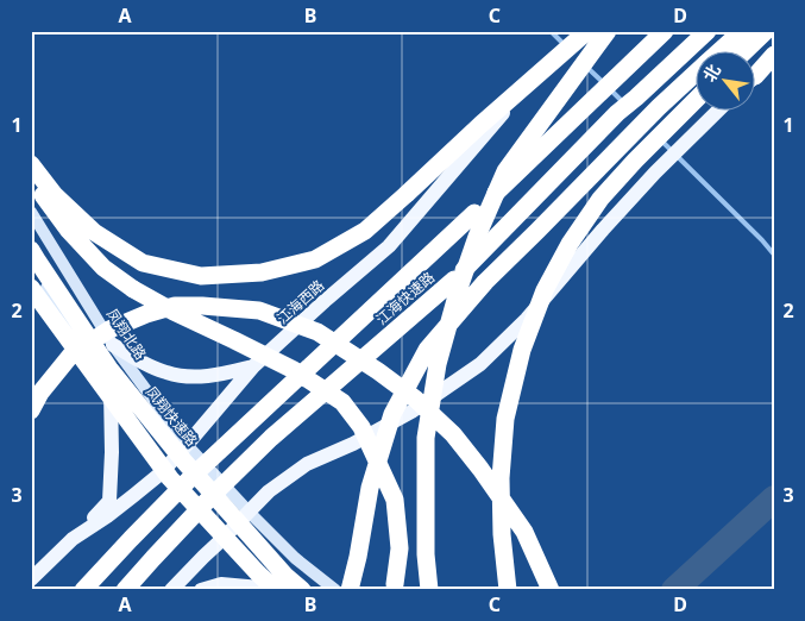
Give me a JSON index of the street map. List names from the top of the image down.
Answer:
{
  "streets": {
    "highway": ["江海快速路", "凤翔快速路"],
    "main road": ["江海西路", "凤翔北路"]
  },
  "crossings": [
    ["江海西路", "凤翔北路"]
  ],
  "north": "top left",
  "grid": {
    "columns": [
      "A",
      "B",
      "C",
      "D"
    ],
    "rows": ["1", "2", "3"]
  }
}
